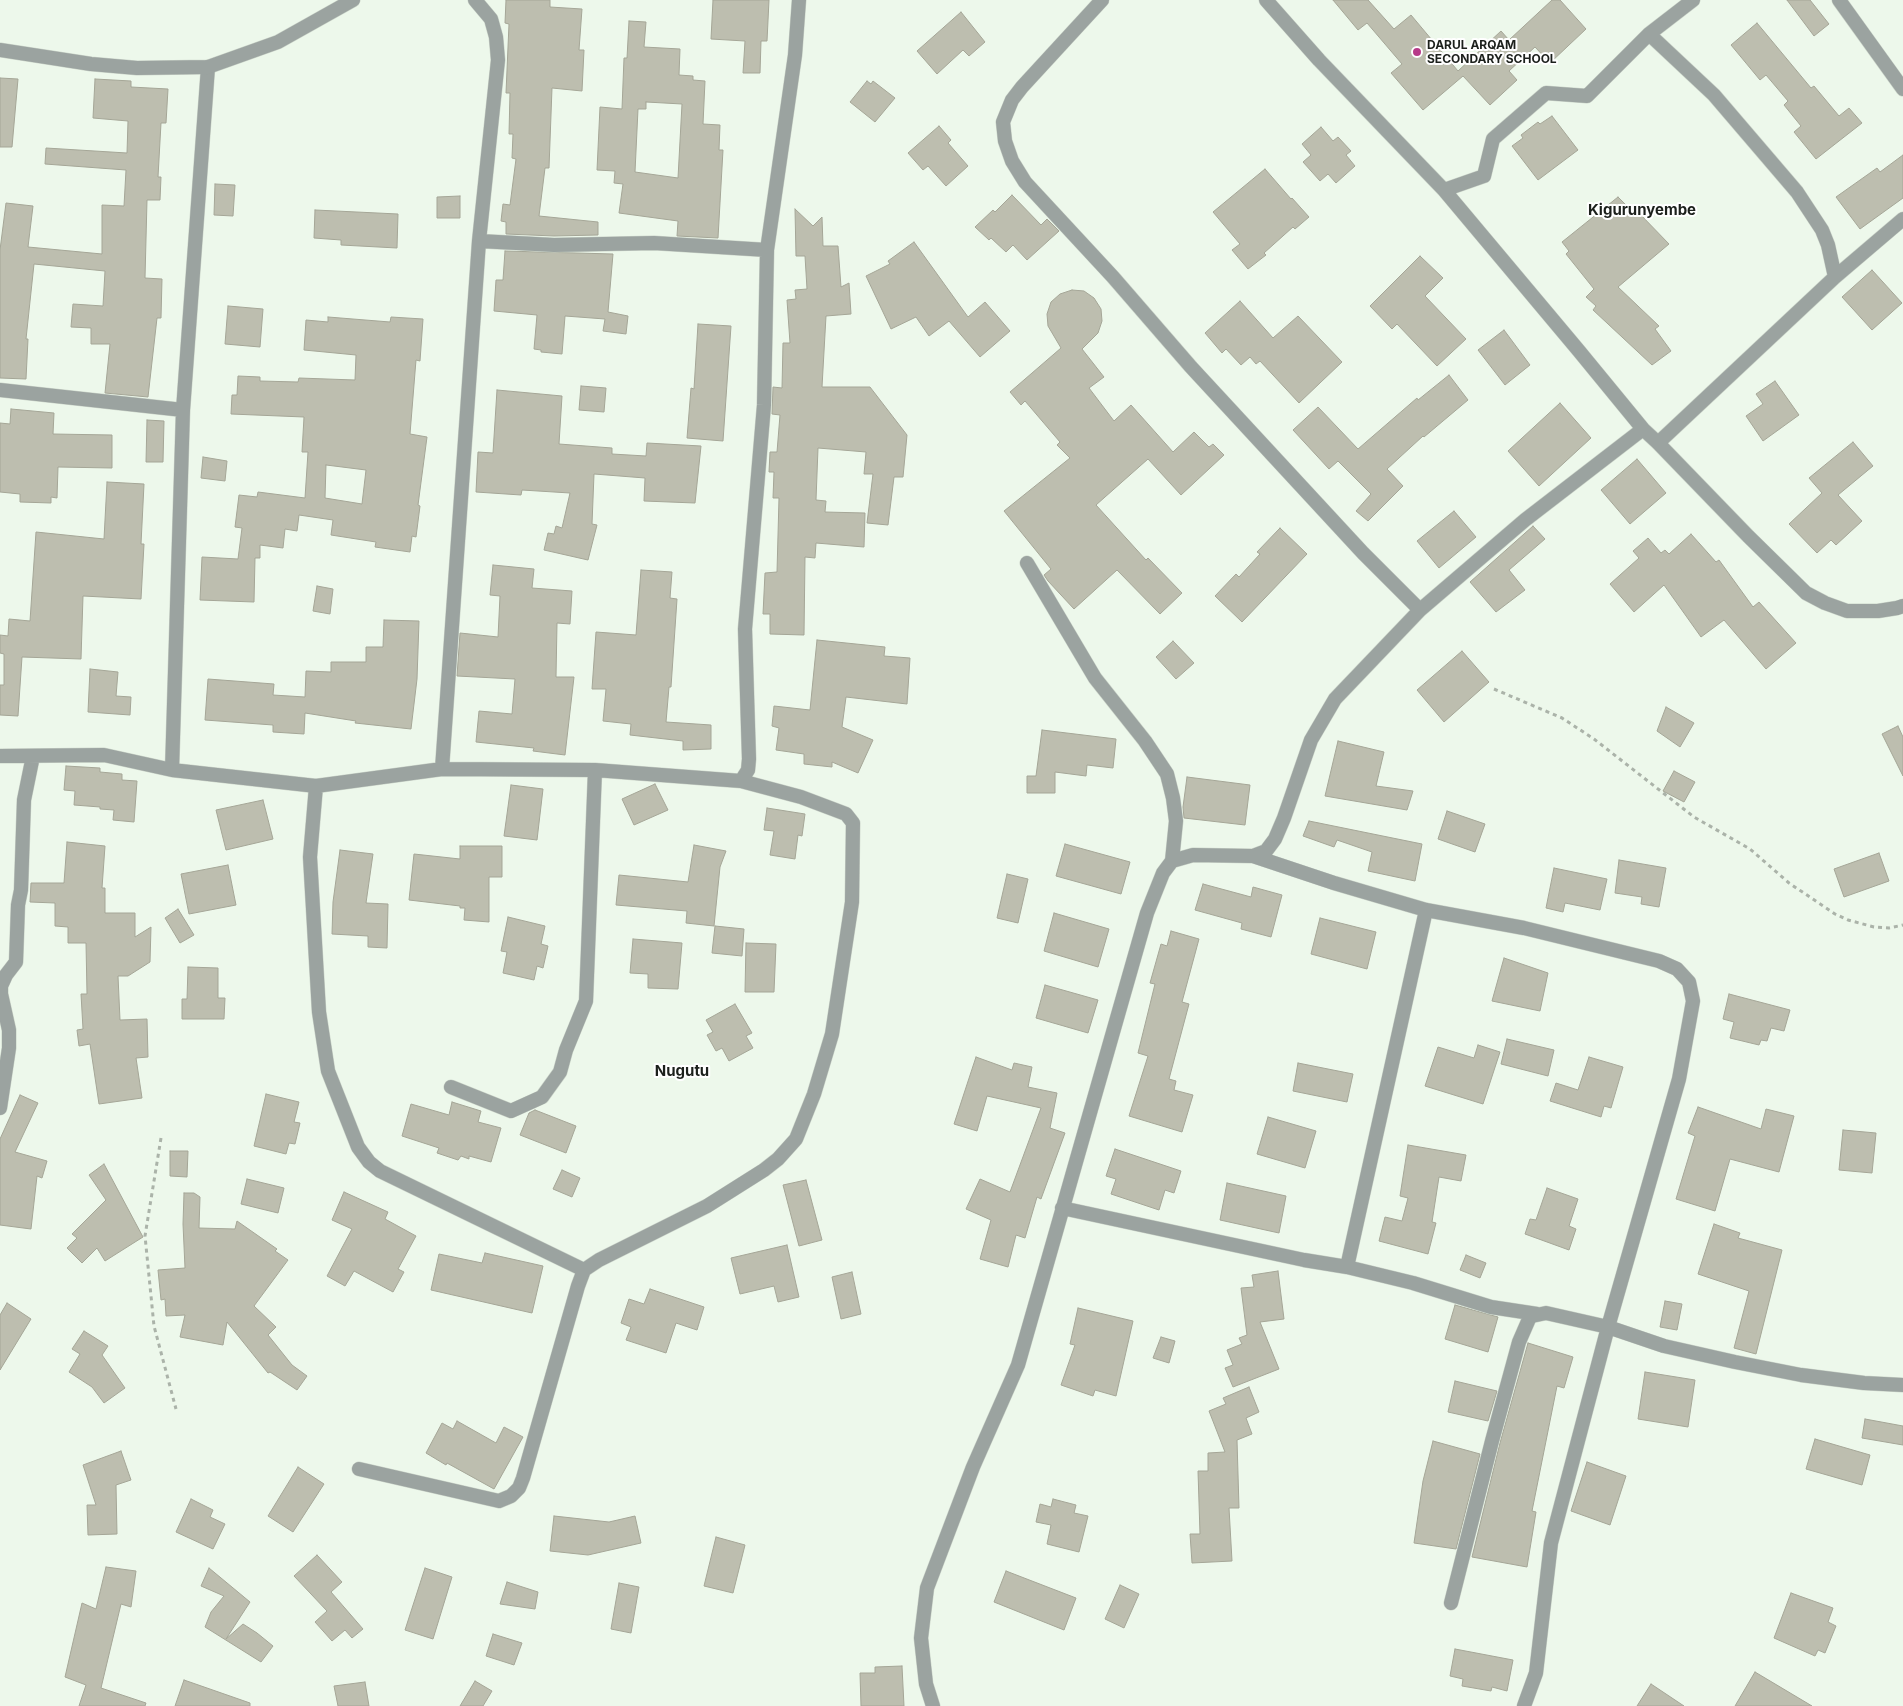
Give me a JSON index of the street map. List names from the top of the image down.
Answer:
{
  "districts": ["Kigurunyembe", "Nugutu"],
  "places": ["DARUL ARQAM SECONDARY SCHOOL"]
}
